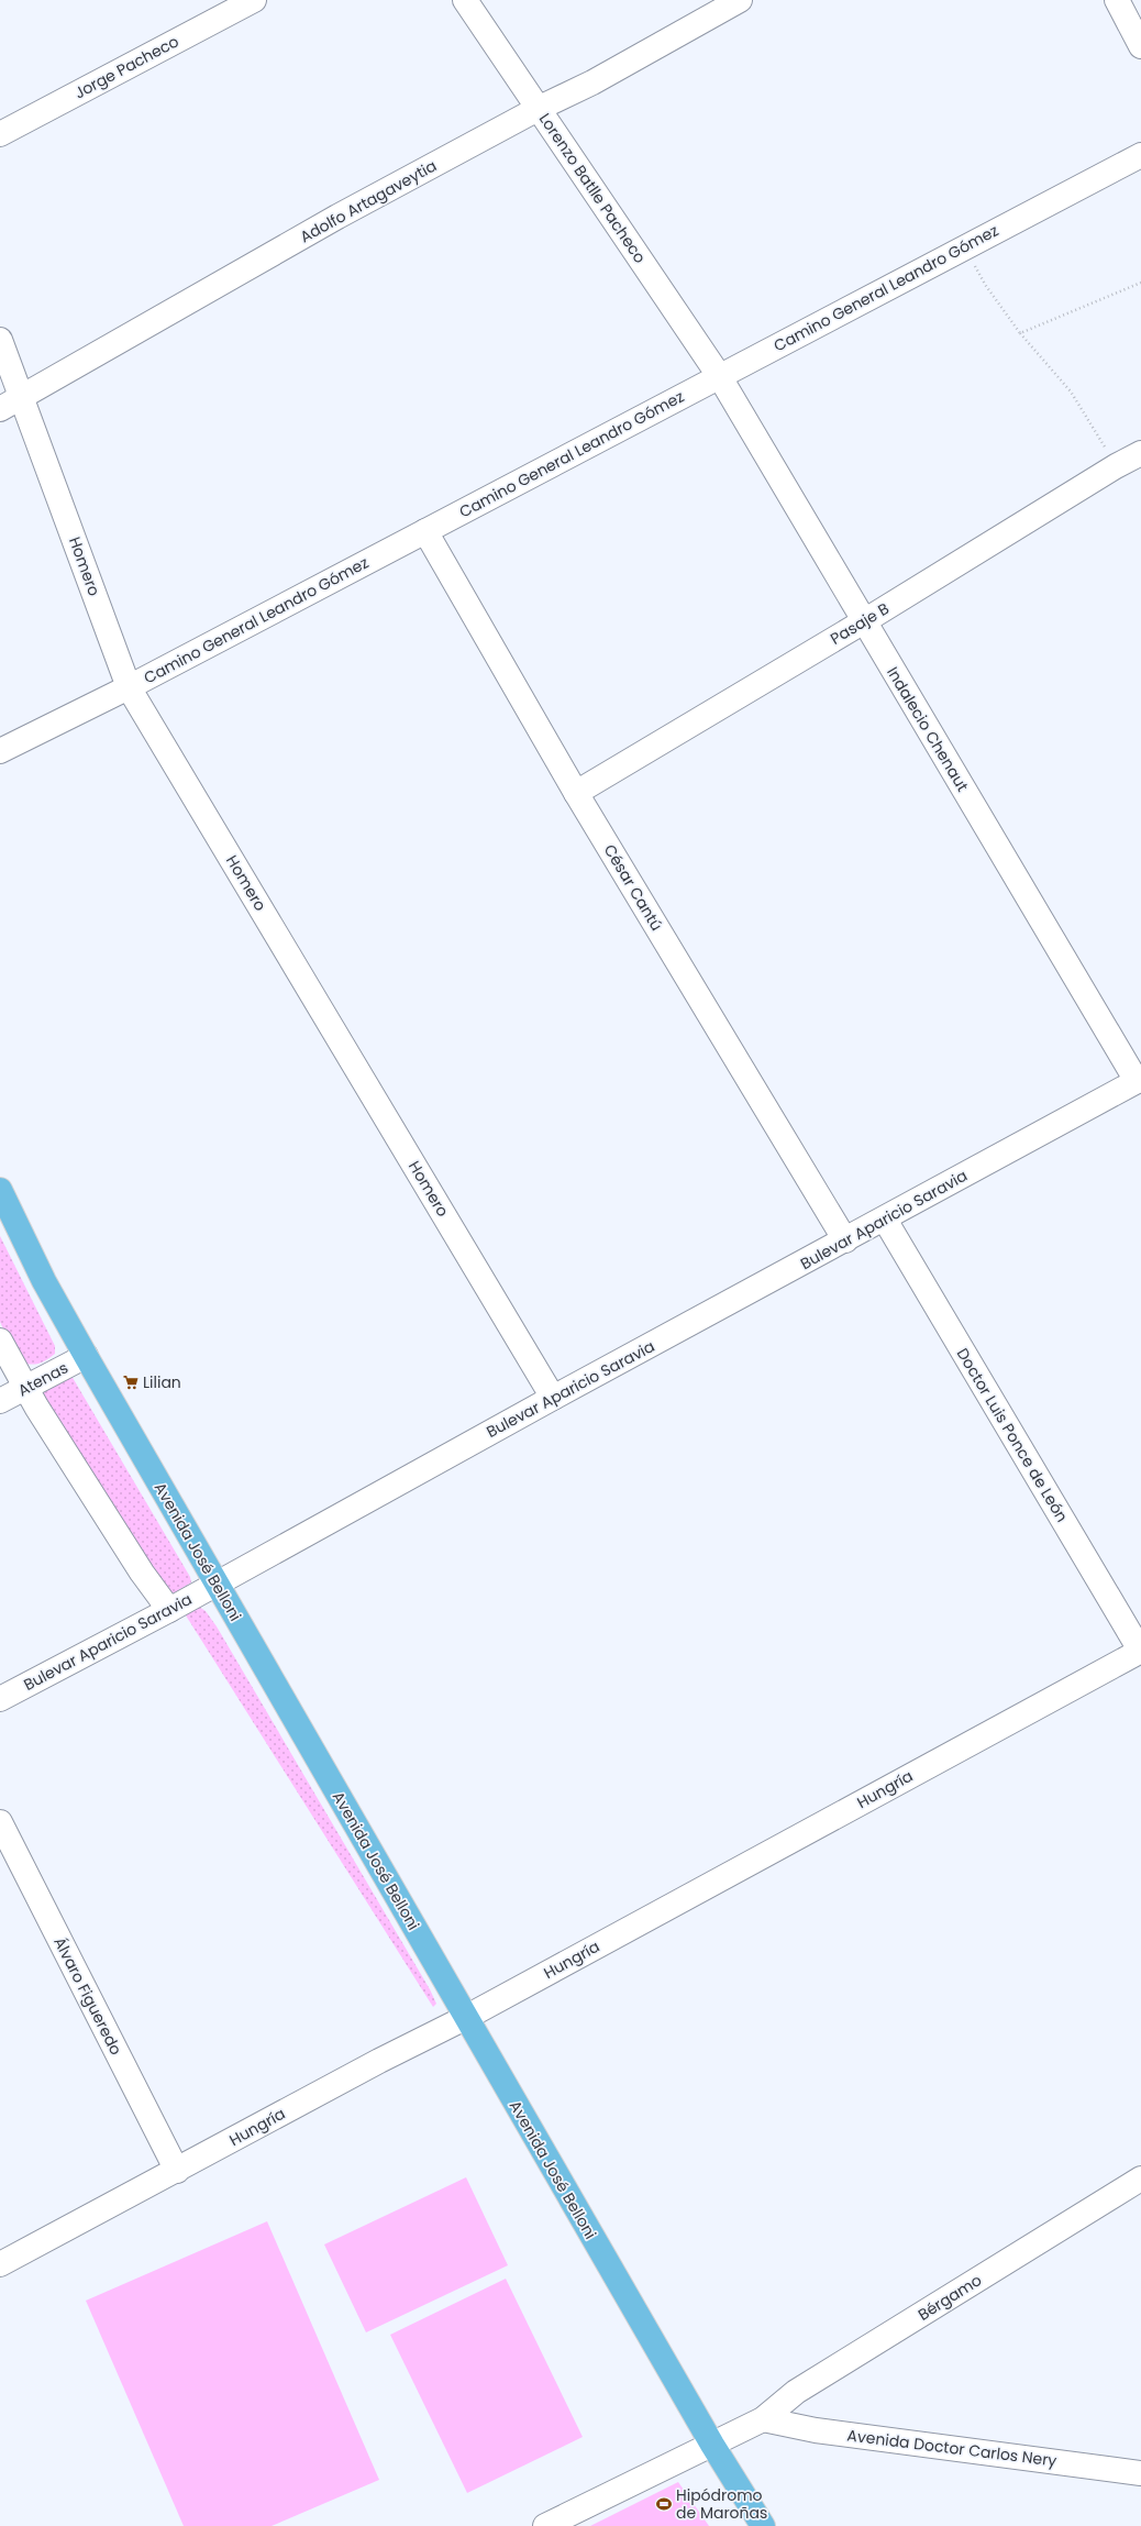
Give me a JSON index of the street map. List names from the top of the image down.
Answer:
{
  "streets": {
    "main road": ["Avenida José Belloni"],
    "street": [
      "Jorge Pacheco",
      "Lorenzo Batlle Pacheco",
      "Adolfo Artagaveytia",
      "Camino General Leandro Gómez",
      "Homero",
      "Pasaje B",
      "Indalecio Chenaut",
      "César Cantú",
      "Bulevar Aparicio Saravia",
      "Atenas",
      "Doctor Luis Ponce de León",
      "Hungría",
      "Álvaro Figueredo",
      "Bérgamo",
      "Avenida Doctor Carlos Nery"
    ]
  },
  "crossings": [
    ["Lorenzo Batlle Pacheco", "Adolfo Artagaveytia"],
    ["Lorenzo Batlle Pacheco", "Camino General Leandro Gómez"],
    ["Lorenzo Batlle Pacheco", "Indalecio Chenaut"],
    ["Adolfo Artagaveytia", "Homero"],
    ["Camino General Leandro Gómez", "Homero"],
    ["Camino General Leandro Gómez", "Indalecio Chenaut"],
    ["Camino General Leandro Gómez", "César Cantú"],
    ["Homero", "Bulevar Aparicio Saravia"],
    ["Pasaje B", "Indalecio Chenaut"],
    ["Pasaje B", "César Cantú"],
    ["Indalecio Chenaut", "Bulevar Aparicio Saravia"],
    ["César Cantú", "Bulevar Aparicio Saravia"],
    ["Bulevar Aparicio Saravia", "Doctor Luis Ponce de León"],
    ["Bulevar Aparicio Saravia", "Avenida José Belloni"],
    ["Atenas", "Avenida José Belloni"],
    ["Doctor Luis Ponce de León", "Hungría"],
    ["Avenida José Belloni", "Hungría"],
    ["Avenida José Belloni", "Bérgamo"],
    ["Hungría", "Álvaro Figueredo"],
    ["Bérgamo", "Avenida Doctor Carlos Nery"]
  ],
  "places": {
    "supermarket": ["Lilian"],
    "sports": ["Hipódromo de Maroñas"]
  }
}
